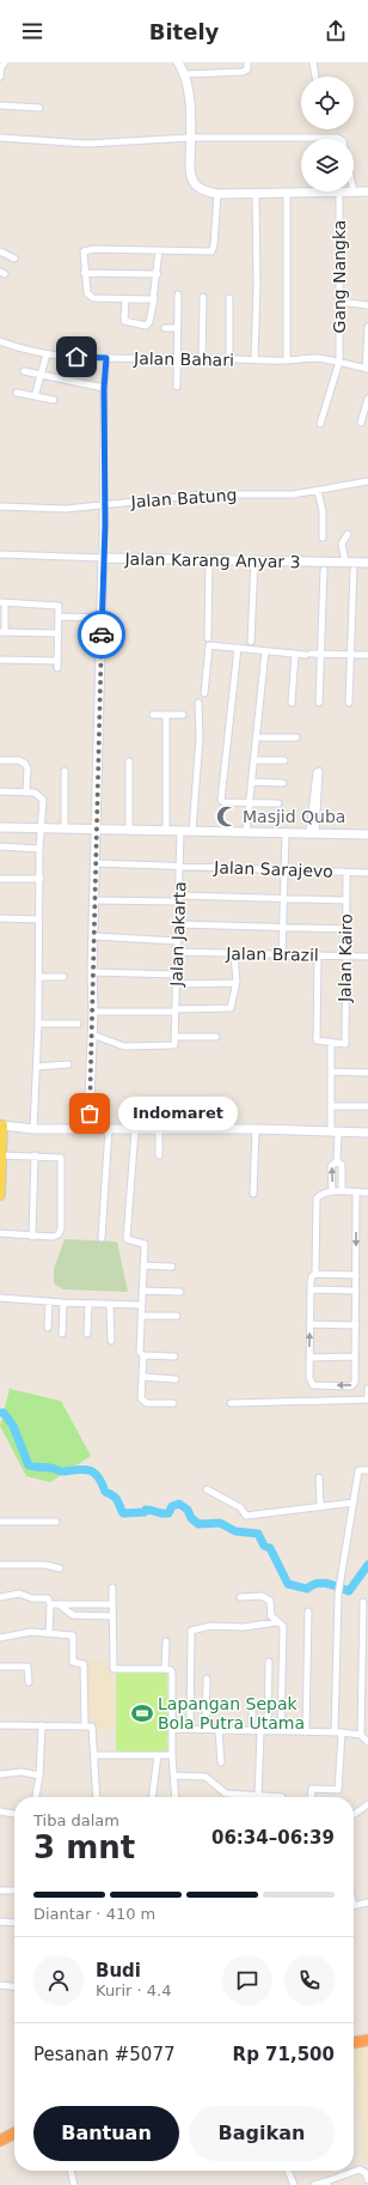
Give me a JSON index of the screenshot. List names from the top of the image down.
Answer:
{
  "streets": {
    "street": [
      "Gang Nangka",
      "Jalan Bahari",
      "Jalan Batung",
      "Jalan Karang Anyar 3",
      "Jalan Sarajevo",
      "Jalan Jakarta",
      "Jalan Brazil",
      "Jalan Kairo"
    ]
  },
  "crossings": [
    ["Gang Nangka", "Jalan Bahari"],
    ["Jalan Sarajevo", "Jalan Jakarta"],
    ["Jalan Sarajevo", "Jalan Kairo"],
    ["Jalan Jakarta", "Jalan Brazil"],
    ["Jalan Brazil", "Jalan Kairo"]
  ],
  "places": {
    "mosque": ["Masjid Quba"],
    "other": ["Indomaret"],
    "sports": ["Lapangan Sepak Bola Putra Utama"]
  },
  "page": {
    "header": "Bitely",
    "bubble": "Indomaret",
    "heading": ["3 mnt", "Tiba dalam", "06:34–06:39"],
    "panel": [
      "Budi",
      "Kurir · 4.4",
      "Pesanan #5077",
      "Rp 71,500"
    ],
    "bar": "Diantar · 410 m",
    "buttons": ["Bantuan", "Bagikan"]
  }
}
